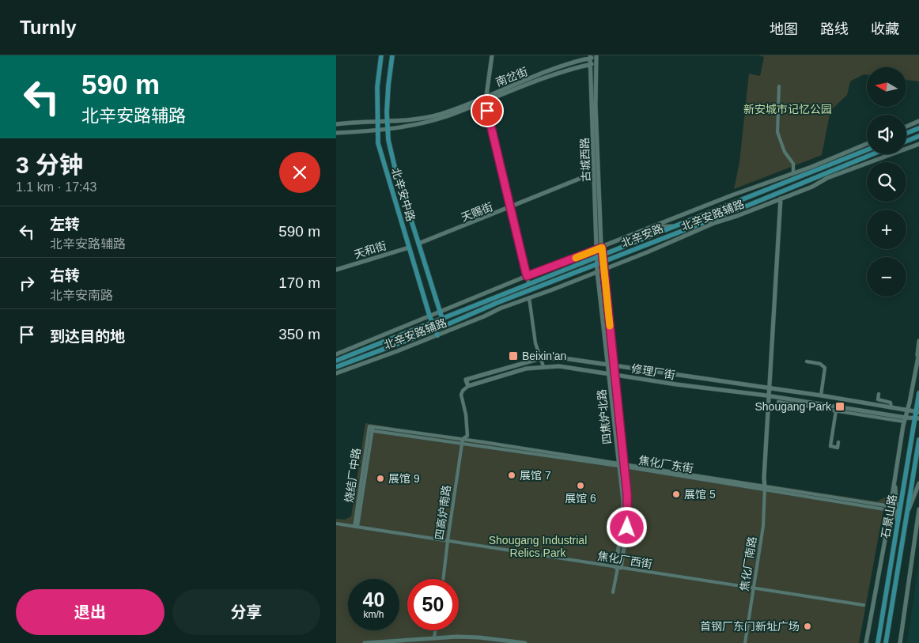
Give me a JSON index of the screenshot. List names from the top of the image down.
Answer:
{
  "streets": {
    "main road": ["北辛安中路", "北辛安路", "石景山路"],
    "street": [
      "南岔街",
      "古城西路",
      "天赐街",
      "北辛安路辅路",
      "天和街",
      "修理厂街",
      "四焦炉北路",
      "焦化厂东街",
      "烧结厂中路",
      "四高炉南路",
      "焦化厂西街",
      "焦化厂南路"
    ]
  },
  "crossings": [
    ["南岔街", "古城西路"],
    ["南岔街", "北辛安中路"],
    ["古城西路", "北辛安路辅路"],
    ["古城西路", "北辛安路"],
    ["古城西路", "四焦炉北路"],
    ["北辛安中路", "天赐街"],
    ["北辛安中路", "北辛安路辅路"],
    ["北辛安中路", "北辛安路"],
    ["北辛安中路", "天和街"],
    ["北辛安路辅路", "四焦炉北路"],
    ["北辛安路", "四焦炉北路"],
    ["修理厂街", "四焦炉北路"],
    ["修理厂街", "四高炉南路"],
    ["修理厂街", "石景山路"],
    ["四焦炉北路", "焦化厂东街"],
    ["四焦炉北路", "焦化厂西街"],
    ["焦化厂东街", "烧结厂中路"],
    ["焦化厂东街", "四高炉南路"],
    ["焦化厂东街", "焦化厂南路"],
    ["烧结厂中路", "焦化厂西街"],
    ["四高炉南路", "焦化厂西街"],
    ["焦化厂西街", "焦化厂南路"]
  ],
  "parks": ["新安城市记忆公园", "Shougang Industrial Relics Park"],
  "places": {
    "transit": ["Beixin'an", "Shougang Park"],
    "other": [
      "展馆 7",
      "展馆 9",
      "展馆 6",
      "展馆 5",
      "首钢厂东门新址广场"
    ]
  },
  "north": "left",
  "page": {
    "header": "Turnly",
    "nav": ["地图", "路线", "收藏"],
    "turn": ["590 m", "北辛安路辅路"],
    "map_buttons": ["+", "−"],
    "heading": ["3 分钟", "1.1 km · 17:43"],
    "list": [
      {
        "name": "左转",
        "note": "北辛安路辅路",
        "value": "590 m"
      },
      {
        "name": "右转",
        "note": "北辛安南路",
        "value": "170 m"
      },
      {
        "name": "到达目的地",
        "value": "350 m"
      }
    ],
    "speed": "40 km/h",
    "limit": "50",
    "buttons": ["退出", "分享"]
  }
}
